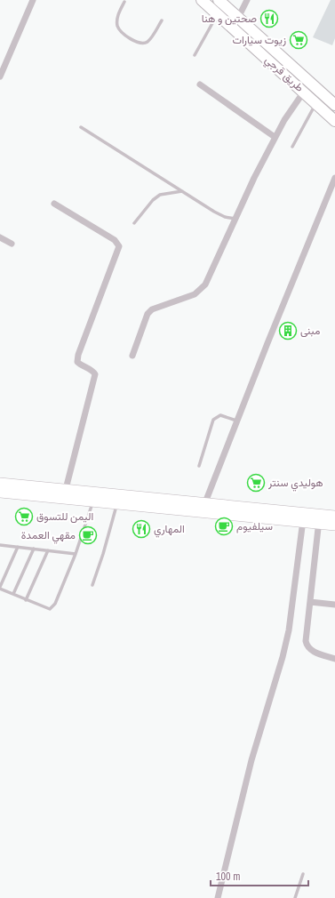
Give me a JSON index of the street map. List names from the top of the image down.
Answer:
{
  "streets": {
    "highway": ["طريق قرجي"]
  },
  "places": {
    "restaurant": ["صحتين و هنا", "المهاري"],
    "supermarket": ["زيوت سيارات", "هوليدي سنتر", "اليمن للتسوق"],
    "building": ["مبنى"],
    "cafe": ["سيلفيوم", "مقهي العمدة"]
  },
  "scale_bar": "100 m"
}
